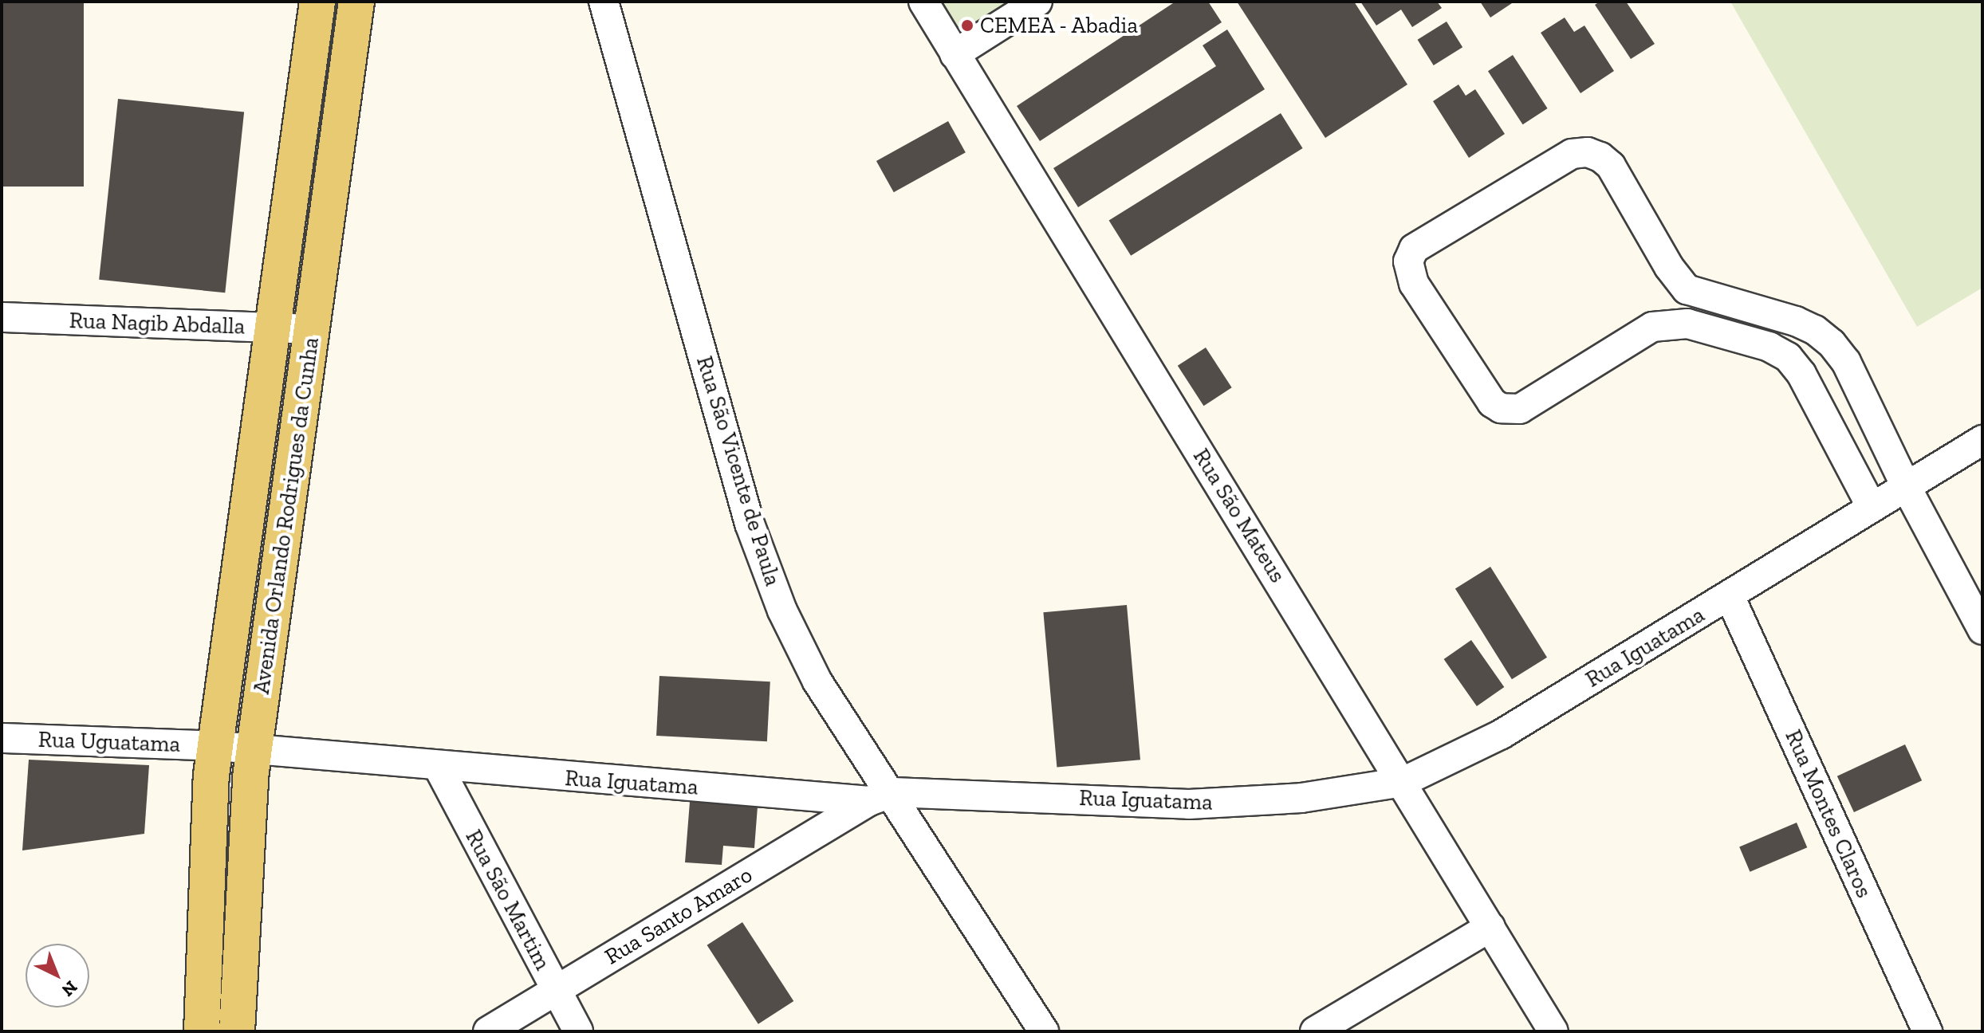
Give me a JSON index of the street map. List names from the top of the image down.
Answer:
{
  "streets": {
    "main road": ["Avenida Orlando Rodrigues da Cunha"],
    "street": [
      "Rua Nagib Abdalla",
      "Rua São Vicente de Paula",
      "Rua São Mateus",
      "Rua Iguatama",
      "Rua Uguatama",
      "Rua Montes Claros",
      "Rua São Martim",
      "Rua Santo Amaro"
    ]
  },
  "crossings": [
    ["Rua Nagib Abdalla", "Avenida Orlando Rodrigues da Cunha"],
    ["Rua São Vicente de Paula", "Rua Iguatama"],
    ["Rua São Vicente de Paula", "Rua Santo Amaro"],
    ["Avenida Orlando Rodrigues da Cunha", "Rua Iguatama"],
    ["Avenida Orlando Rodrigues da Cunha", "Rua Uguatama"],
    ["Rua São Mateus", "Rua Iguatama"],
    ["Rua Iguatama", "Rua Uguatama"],
    ["Rua Iguatama", "Rua Montes Claros"],
    ["Rua Iguatama", "Rua São Martim"],
    ["Rua Iguatama", "Rua Santo Amaro"],
    ["Rua São Martim", "Rua Santo Amaro"]
  ],
  "places": ["CEMEA - Abadia"],
  "north": "bottom right"
}
